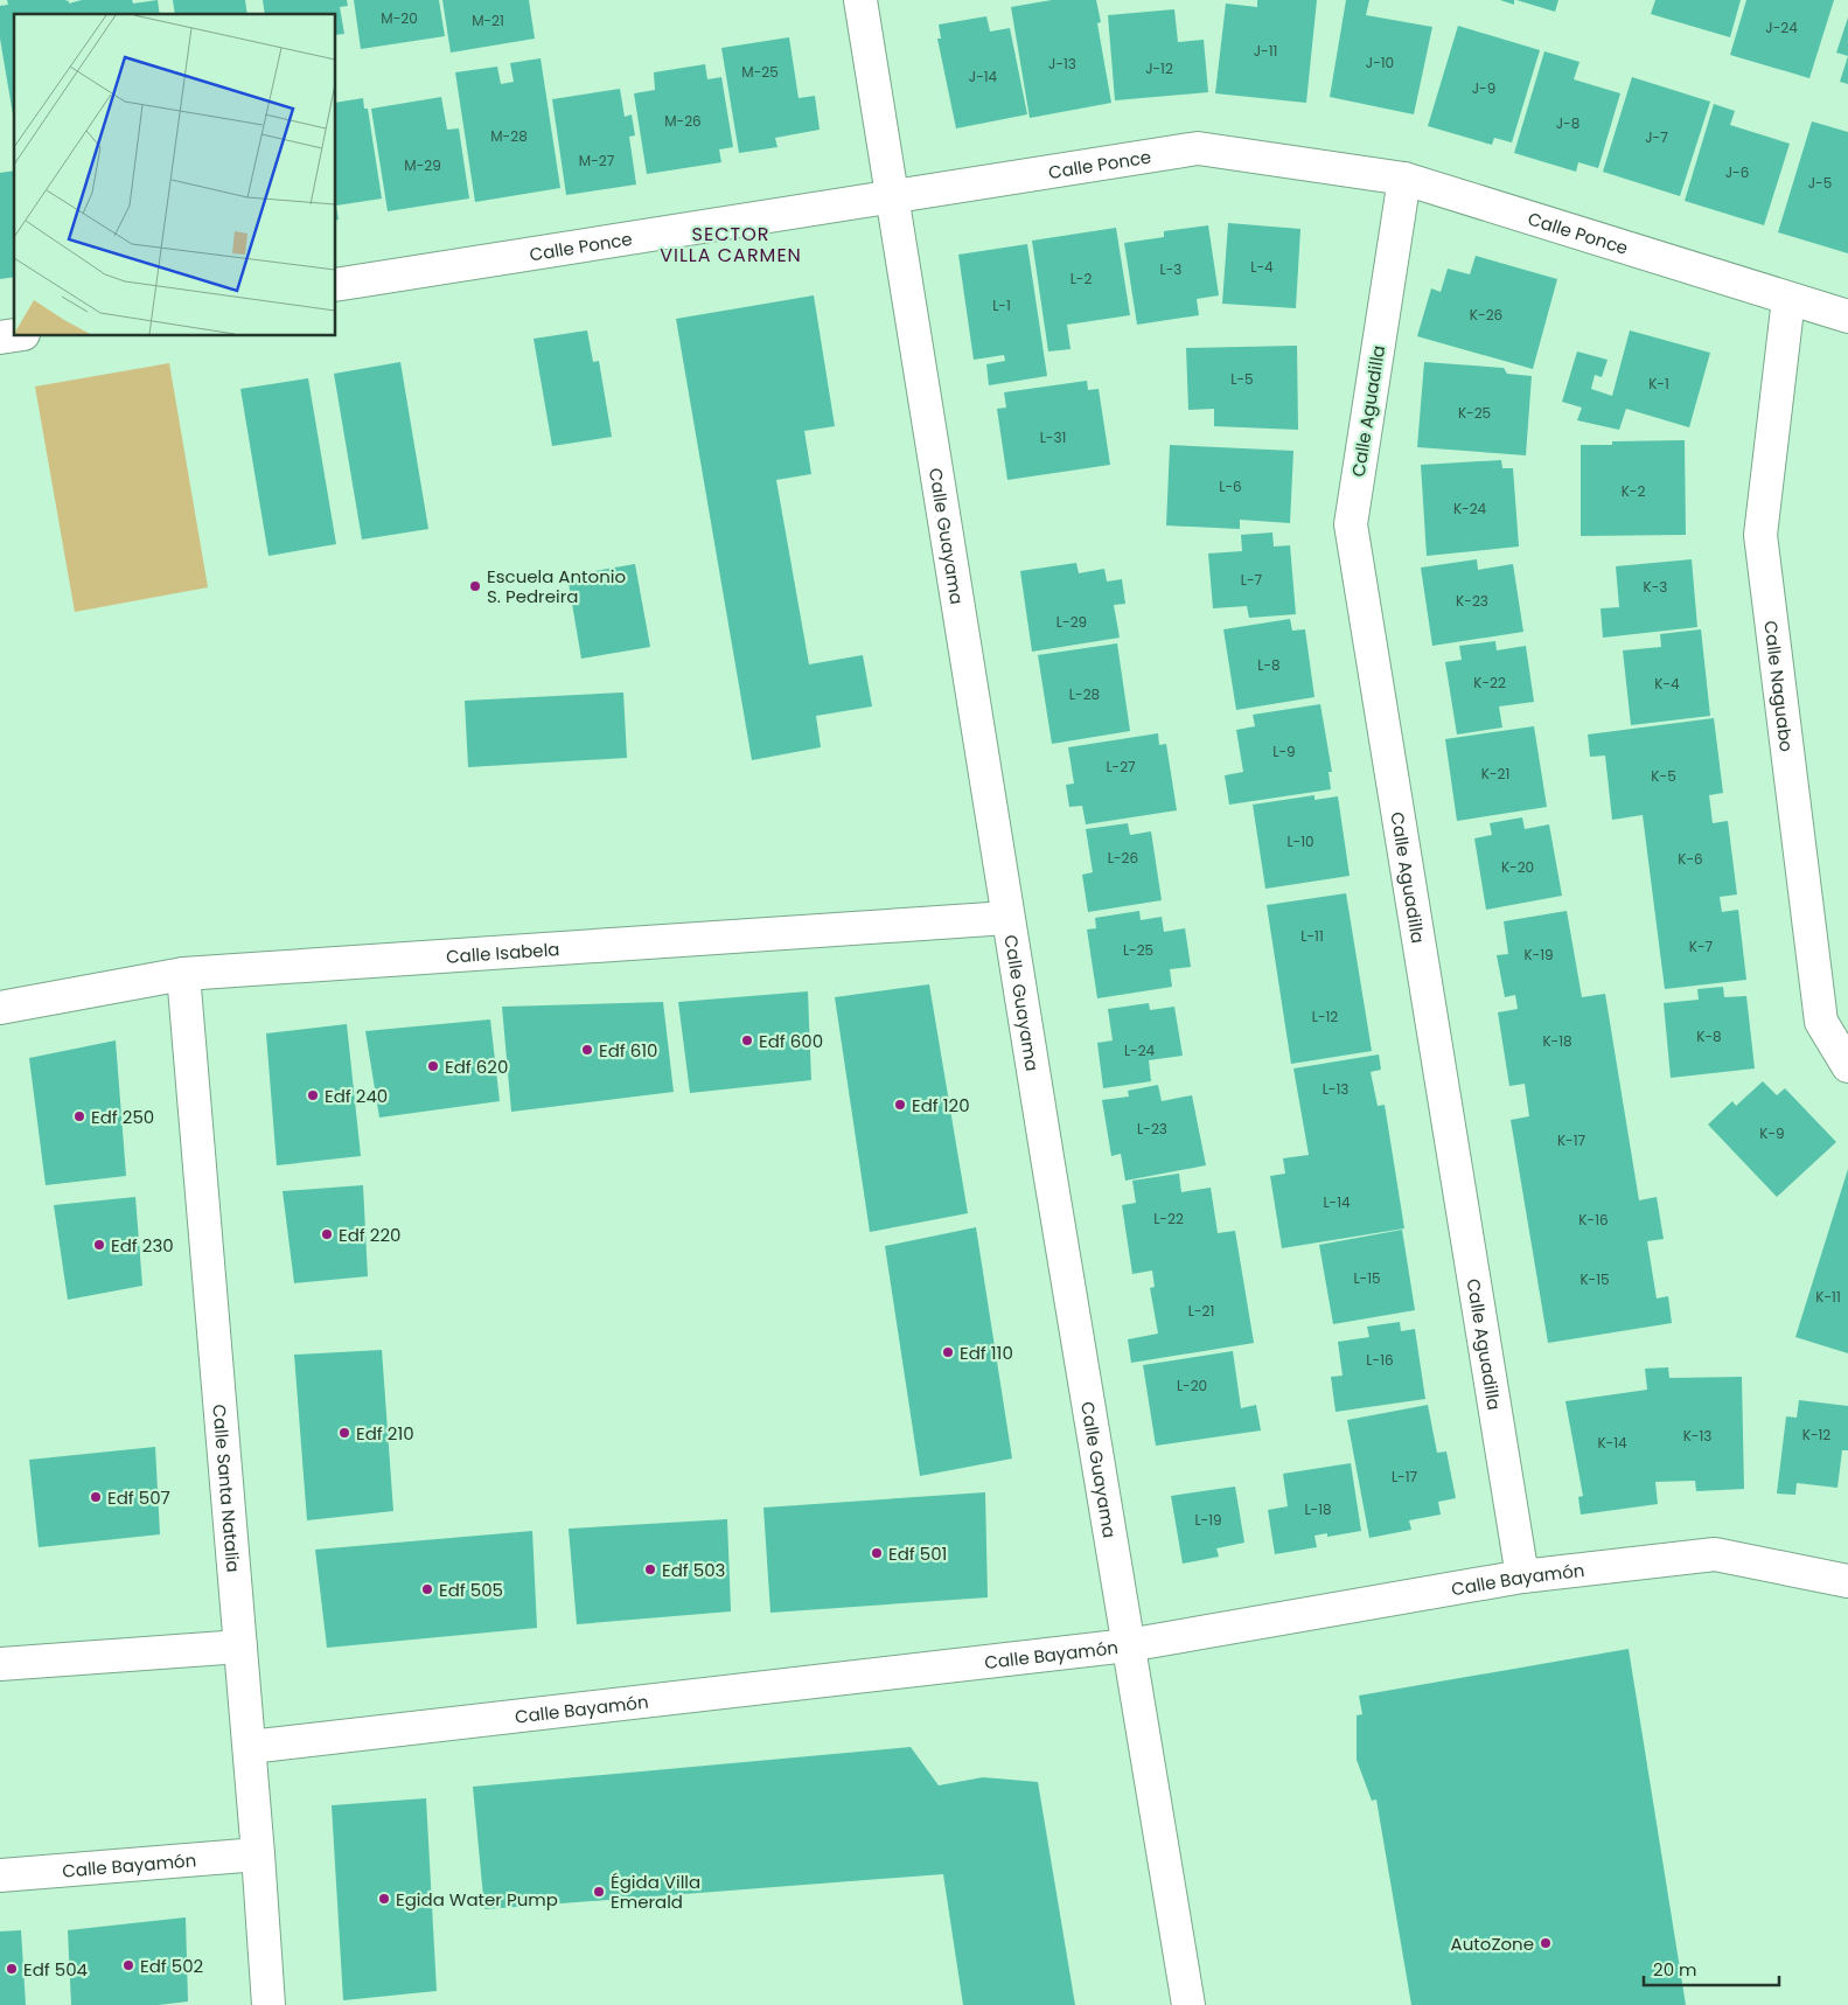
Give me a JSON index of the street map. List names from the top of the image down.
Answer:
{
  "streets": {
    "street": [
      "Calle Ponce",
      "Calle Aguadilla",
      "Calle Guayama",
      "Calle Naguabo",
      "Calle Isabela",
      "Calle Santa Natalia",
      "Calle Bayamón"
    ]
  },
  "crossings": [
    ["Calle Ponce", "Calle Aguadilla"],
    ["Calle Ponce", "Calle Guayama"],
    ["Calle Ponce", "Calle Naguabo"],
    ["Calle Aguadilla", "Calle Bayamón"],
    ["Calle Guayama", "Calle Isabela"],
    ["Calle Guayama", "Calle Bayamón"],
    ["Calle Isabela", "Calle Santa Natalia"],
    ["Calle Santa Natalia", "Calle Bayamón"]
  ],
  "districts": ["SECTOR VILLA CARMEN"],
  "places": [
    "Escuela Antonio S. Pedreira",
    "Edf 600",
    "Edf 610",
    "Edf 620",
    "Edf 240",
    "Edf 120",
    "Edf 250",
    "Edf 220",
    "Edf 230",
    "Edf 110",
    "Edf 210",
    "Edf 507",
    "Edf 501",
    "Edf 503",
    "Edf 505",
    "Égida Villa Emerald",
    "Egida Water Pump",
    "AutoZone",
    "Edf 502",
    "Edf 504"
  ],
  "house_numbers": [
    "M-20",
    "M-21",
    "J-24",
    "J-11",
    "J-10",
    "J-13",
    "J-12",
    "M-25",
    "J-14",
    "J-9",
    "M-26",
    "J-8",
    "M-28",
    "J-7",
    "M-27",
    "M-29",
    "J-6",
    "J-5",
    "L-4",
    "L-3",
    "L-2",
    "L-1",
    "K-26",
    "L-5",
    "K-1",
    "K-25",
    "L-31",
    "L-6",
    "K-2",
    "K-24",
    "L-7",
    "K-3",
    "K-23",
    "L-29",
    "L-8",
    "K-22",
    "K-4",
    "L-28",
    "L-9",
    "L-27",
    "K-21",
    "K-5",
    "L-10",
    "L-26",
    "K-6",
    "K-20",
    "L-11",
    "K-7",
    "L-25",
    "K-19",
    "L-12",
    "K-8",
    "K-18",
    "L-24",
    "L-13",
    "L-23",
    "K-9",
    "K-17",
    "L-14",
    "L-22",
    "K-16",
    "L-15",
    "K-15",
    "K-11",
    "L-21",
    "L-16",
    "L-20",
    "K-12",
    "K-13",
    "K-14",
    "L-17",
    "L-18",
    "L-19"
  ],
  "scale_bar": "20 m"
}
